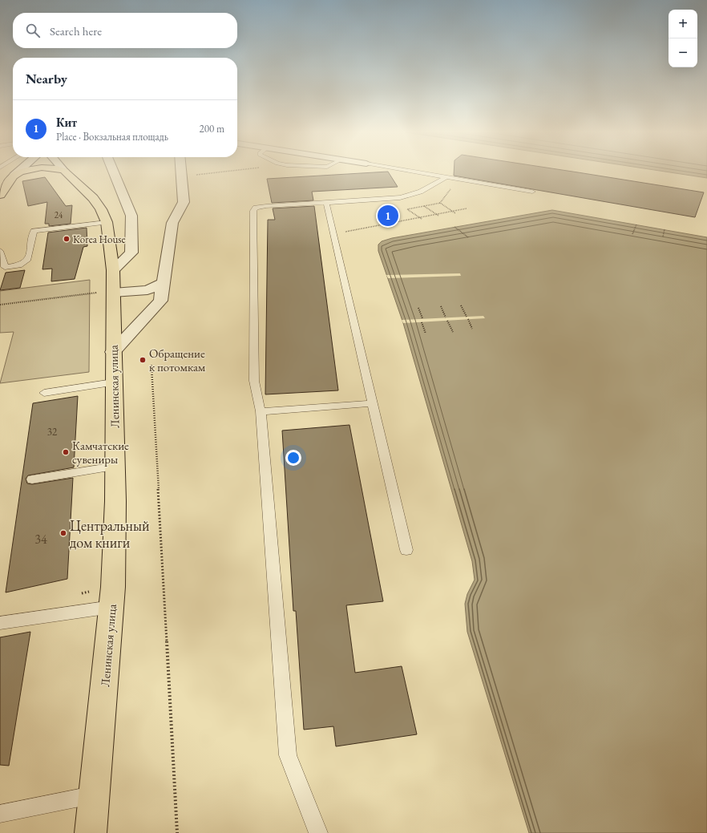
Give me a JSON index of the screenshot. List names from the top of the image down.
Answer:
{
  "streets": {
    "main road": ["Ленинская улица"]
  },
  "places": [
    "Korea House",
    "Обращение к потомкам",
    "Камчатские сувениры",
    "Центральный дом книги"
  ],
  "house_numbers": ["24", "32", "34"],
  "page": {
    "map_buttons": ["+", "−"],
    "search": "Search here",
    "heading": "Nearby",
    "list": [
      {
        "mark": "1",
        "name": "Кит",
        "note": "Place · Вокзальная площадь",
        "value": "200 m"
      }
    ],
    "pins": "1"
  }
}
